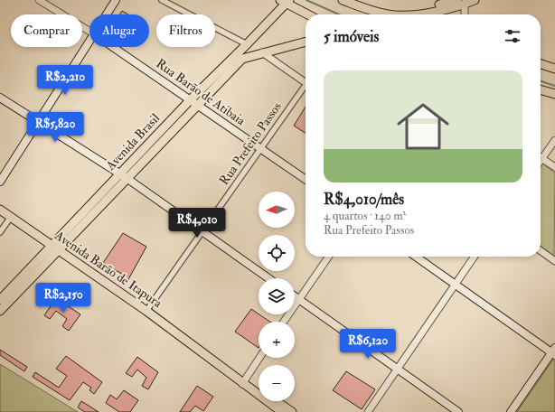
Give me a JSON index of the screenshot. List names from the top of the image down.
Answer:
{
  "streets": {
    "main road": ["Rua Barão de Atibaia", "Avenida Brasil", "Avenida Barão de Itapura"],
    "street": ["Rua Prefeito Passos"]
  },
  "crossings": [
    ["Rua Barão de Atibaia", "Avenida Brasil"],
    ["Rua Barão de Atibaia", "Rua Prefeito Passos"],
    ["Avenida Brasil", "Avenida Barão de Itapura"],
    ["Rua Prefeito Passos", "Avenida Barão de Itapura"]
  ],
  "north": "left",
  "page": {
    "chip": ["Comprar", "Alugar", "Filtros"],
    "heading": "5 imóveis",
    "list": [
      {
        "name": "R$4,010/mês",
        "note": "4 quartos · 140 m² · Rua Prefeito Passos"
      }
    ],
    "price": [
      "R$2,210",
      "R$5,820",
      "R$4,010",
      "R$2,150",
      "R$6,120"
    ],
    "map_buttons": ["+", "−"]
  }
}
